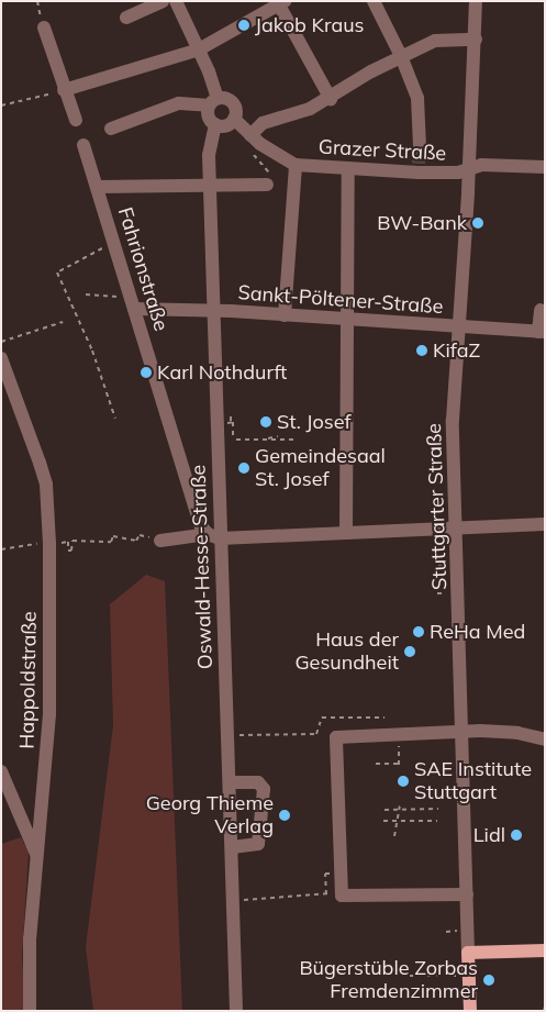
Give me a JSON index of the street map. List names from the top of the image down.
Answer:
{
  "streets": {
    "main road": ["Stuttgarter Straße"],
    "street": [
      "Grazer Straße",
      "Fahrionstraße",
      "Sankt-Pöltener-Straße",
      "Oswald-Hesse-Straße",
      "Happoldstraße"
    ]
  },
  "crossings": [
    ["Grazer Straße", "Stuttgarter Straße"],
    ["Grazer Straße", "Oswald-Hesse-Straße"],
    ["Fahrionstraße", "Sankt-Pöltener-Straße"],
    ["Fahrionstraße", "Oswald-Hesse-Straße"],
    ["Sankt-Pöltener-Straße", "Stuttgarter Straße"],
    ["Sankt-Pöltener-Straße", "Oswald-Hesse-Straße"]
  ],
  "places": [
    "Jakob Kraus",
    "BW-Bank",
    "KifaZ",
    "Karl Nothdurft",
    "St. Josef",
    "Gemeindesaal St. Josef",
    "ReHa Med",
    "Haus der Gesundheit",
    "SAE Institute Stuttgart",
    "Georg Thieme Verlag",
    "Lidl",
    "Bügerstüble Zorbas Fremdenzimmer"
  ]
}
